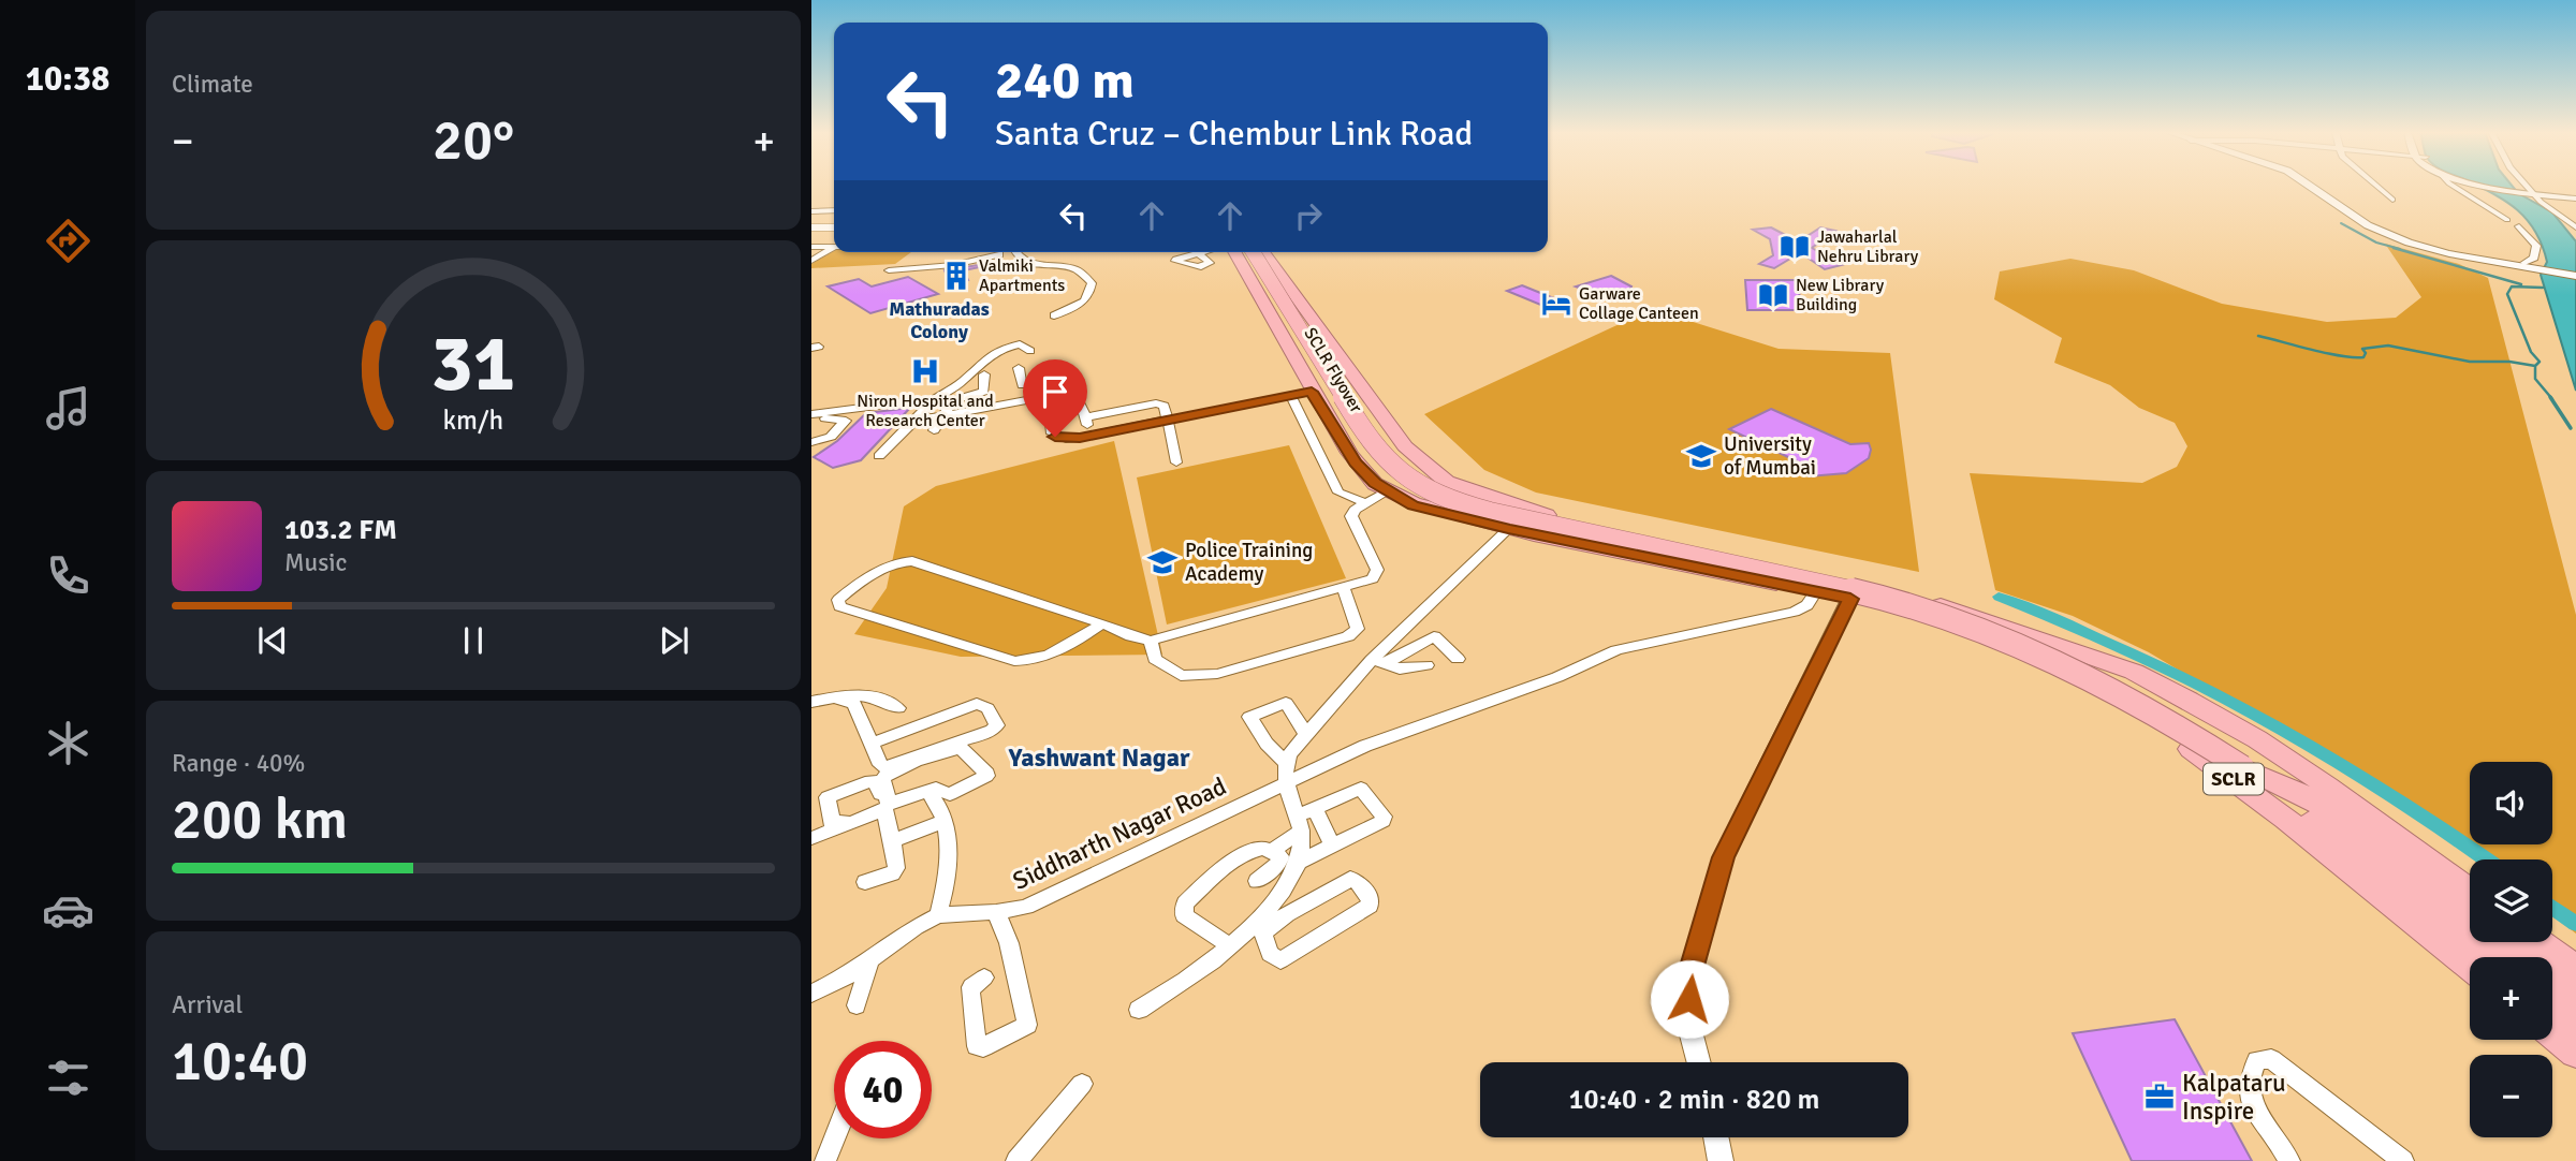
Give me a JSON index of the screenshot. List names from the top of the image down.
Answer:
{
  "streets": {
    "highway": ["SCLR Flyover", "SCLR"],
    "street": ["Siddharth Nagar Road"]
  },
  "crossings": [
    ["SCLR Flyover", "SCLR"],
    ["SCLR", "Siddharth Nagar Road"]
  ],
  "districts": ["Mathuradas Colony", "Yashwant Nagar"],
  "places": {
    "library": ["Jawaharlal Nehru Library", "New Library Building"],
    "building": ["Valmiki Apartments"],
    "hotel": ["Garware Collage Canteen"],
    "hospital": ["Niron Hospital and Research Center"],
    "school or university": ["University of Mumbai", "Police Training Academy"],
    "office": ["Kalpataru Inspire"]
  },
  "page": {
    "tabs": "10:38",
    "tile": [
      "Climate",
      ["Range · 40%", "200 km"],
      ["Arrival", "10:40"]
    ],
    "turn": ["240 m", "Santa Cruz – Chembur Link Road"],
    "heat": ["−", "20°", "+"],
    "song": ["103.2 FM", "Music"],
    "map_buttons": ["+", "−"],
    "limit": "40",
    "trip": "10:40 · 2 min · 820 m",
    "gauge": ["31", "km/h"]
  }
}
